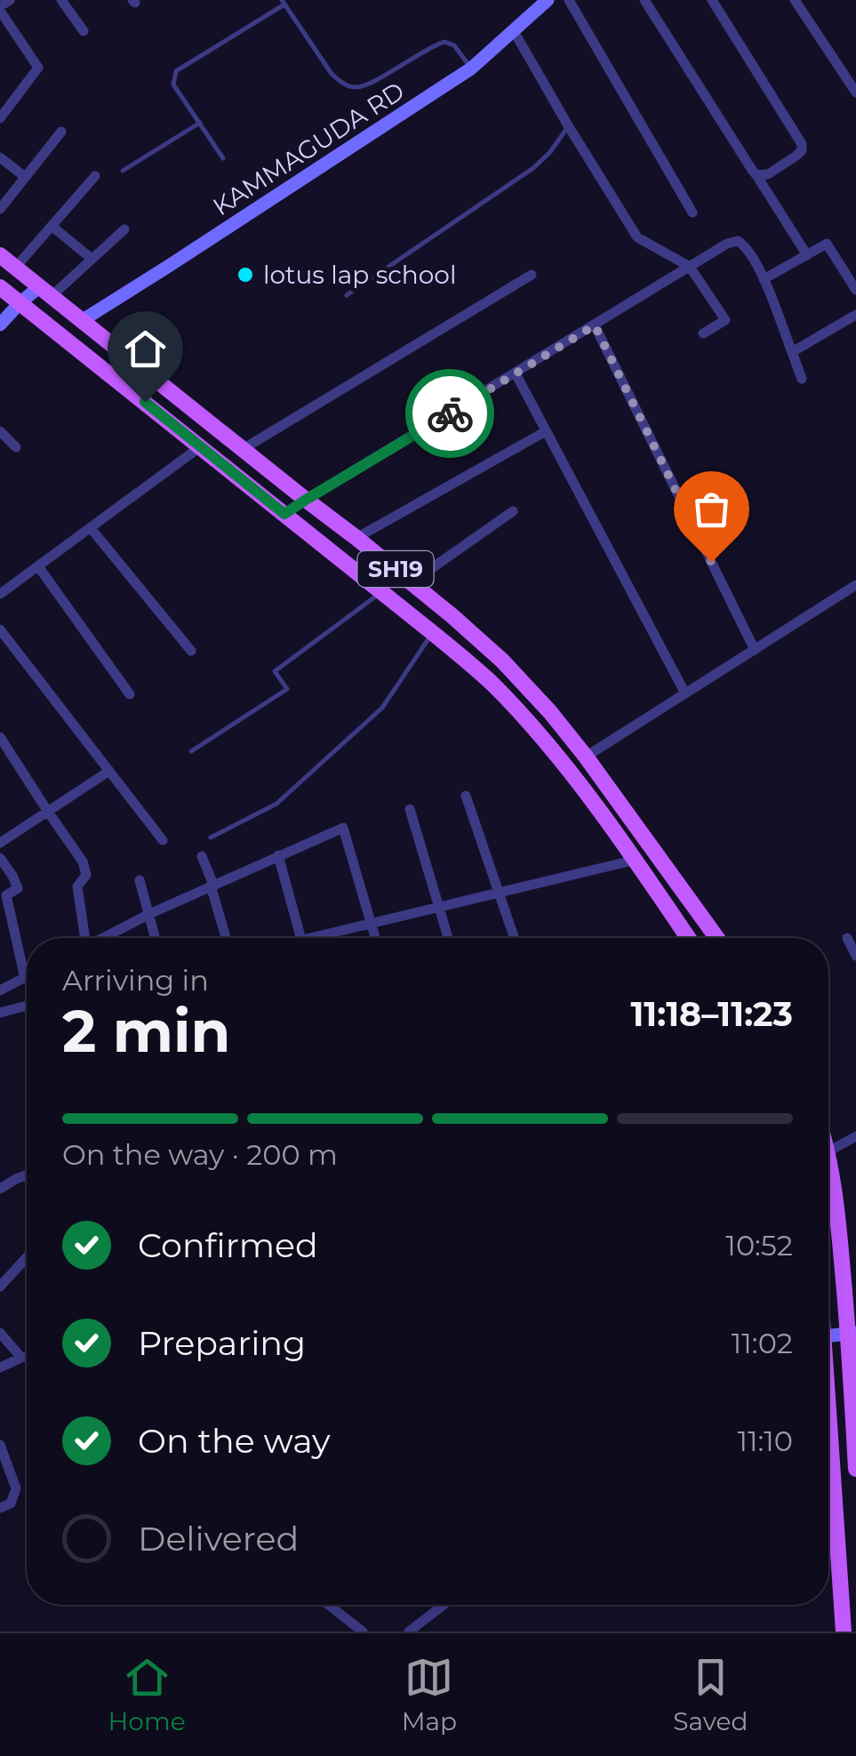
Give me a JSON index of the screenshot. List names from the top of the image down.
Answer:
{
  "streets": {
    "main road": ["SH19"],
    "street": ["KAMMAGUDA RD"]
  },
  "crossings": [
    ["KAMMAGUDA RD", "SH19"]
  ],
  "places": ["lotus lap school"],
  "page": {
    "heading": ["2 min", "Arriving in", "11:18–11:23"],
    "bar": "On the way · 200 m",
    "list": [
      ["Confirmed", "10:52"],
      ["Preparing", "11:02"],
      ["On the way", "11:10"],
      "Delivered"
    ],
    "tabs": ["Home", "Map", "Saved"]
  }
}
